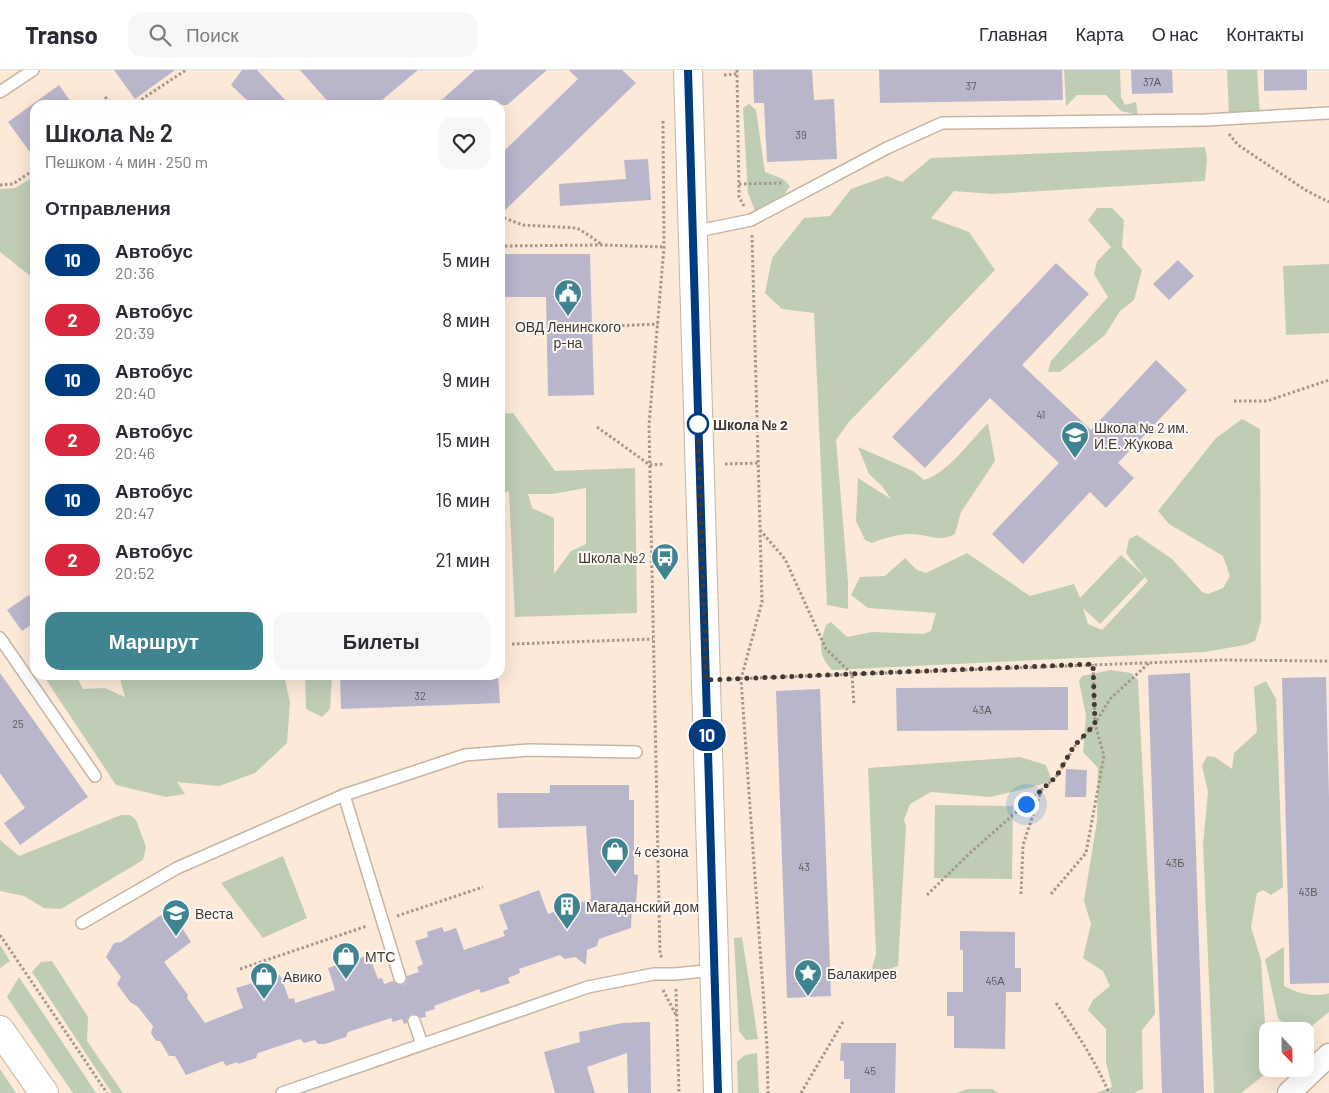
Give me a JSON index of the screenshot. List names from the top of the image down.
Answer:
{
  "places": {
    "public building": ["ОВД Ленинского р-на"],
    "other": ["Школа № 2"],
    "school or university": ["Школа № 2 им. И.Е. Жукова", "Веста"],
    "bus stop": ["Школа №2"],
    "shop": ["4 сезона", "МТС", "Авико"],
    "building": ["Магаданский дом"],
    "place": ["Балакирев"]
  },
  "lines": ["bus line 10"],
  "house_numbers": [
    "37А",
    "37",
    "39",
    "41",
    "32",
    "43А",
    "25",
    "43Б",
    "43",
    "43В",
    "45А",
    "45"
  ],
  "north": "bottom",
  "page": {
    "header": "Transo",
    "search": "Поиск",
    "nav": [
      "Главная",
      "Карта",
      "О нас",
      "Контакты"
    ],
    "on_map": "10",
    "heading": [
      ["Школа № 2", "Пешком · 4 мин · 250 m"],
      "Отправления"
    ],
    "list": [
      {
        "mark": "10",
        "name": "Автобус",
        "note": "20:36",
        "value": "5 мин"
      },
      {
        "mark": "2",
        "name": "Автобус",
        "note": "20:39",
        "value": "8 мин"
      },
      {
        "mark": "10",
        "name": "Автобус",
        "note": "20:40",
        "value": "9 мин"
      },
      {
        "mark": "2",
        "name": "Автобус",
        "note": "20:46",
        "value": "15 мин"
      },
      {
        "mark": "10",
        "name": "Автобус",
        "note": "20:47",
        "value": "16 мин"
      },
      {
        "mark": "2",
        "name": "Автобус",
        "note": "20:52",
        "value": "21 мин"
      }
    ],
    "buttons": ["Маршрут", "Билеты"]
  }
}
